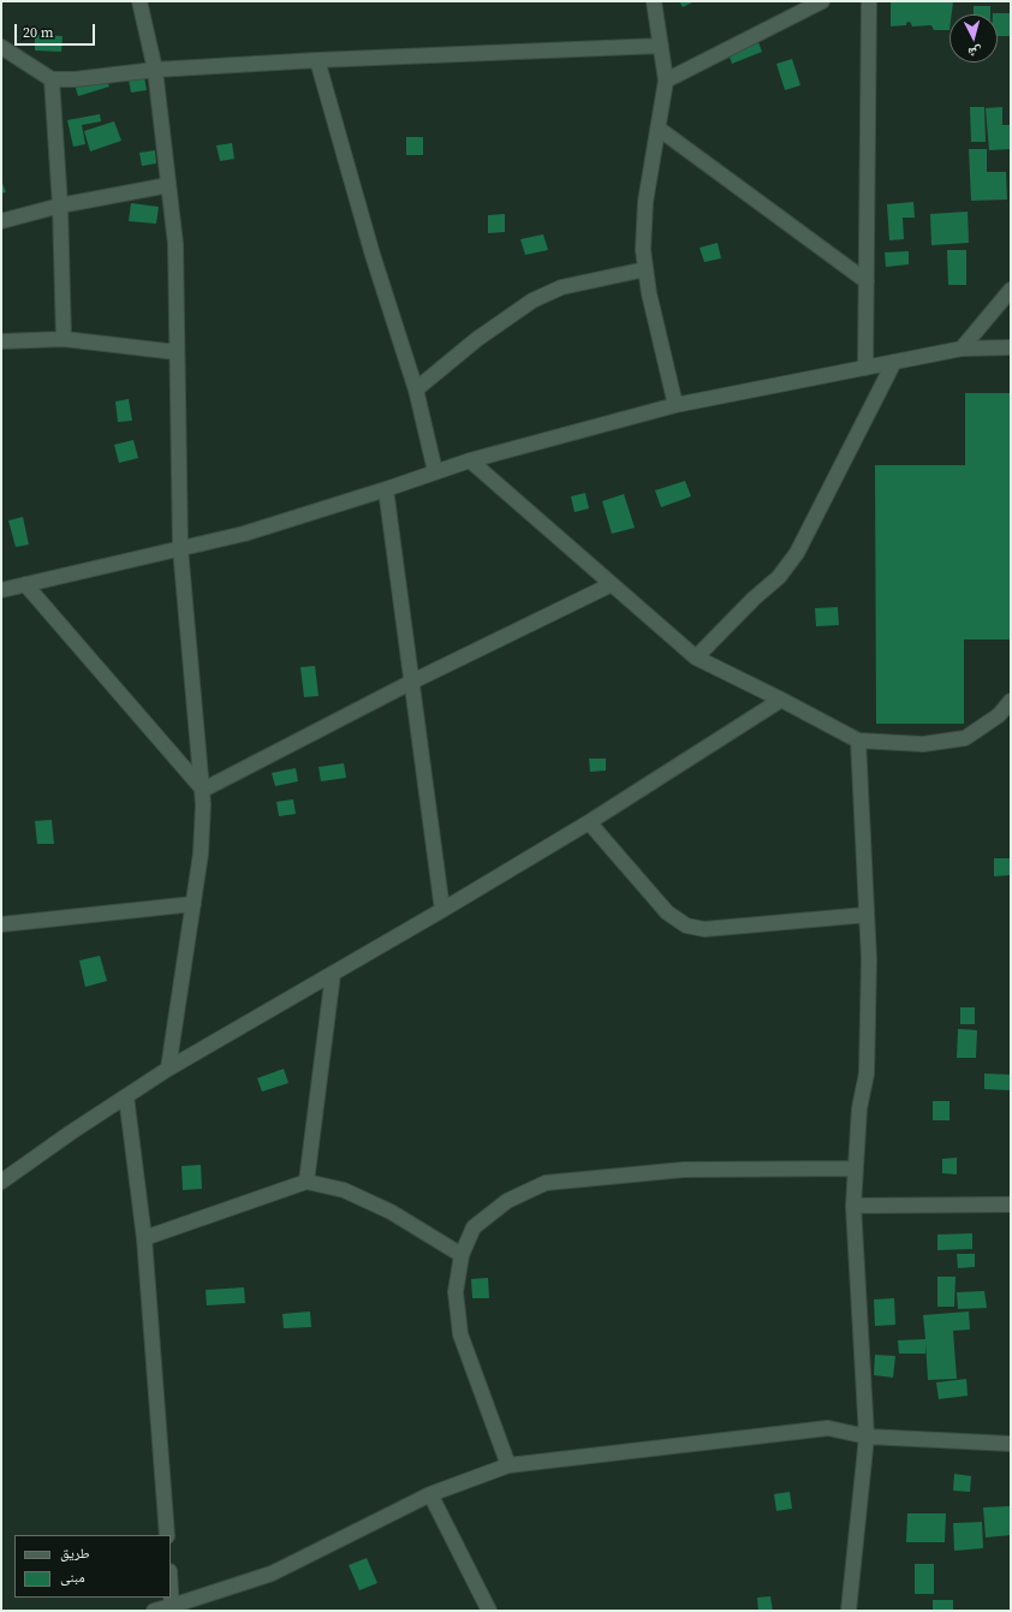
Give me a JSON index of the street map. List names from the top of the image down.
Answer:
{
  "legend": ["طريق", "مبنى"],
  "scale_bar": "20 m",
  "north": "bottom"
}
